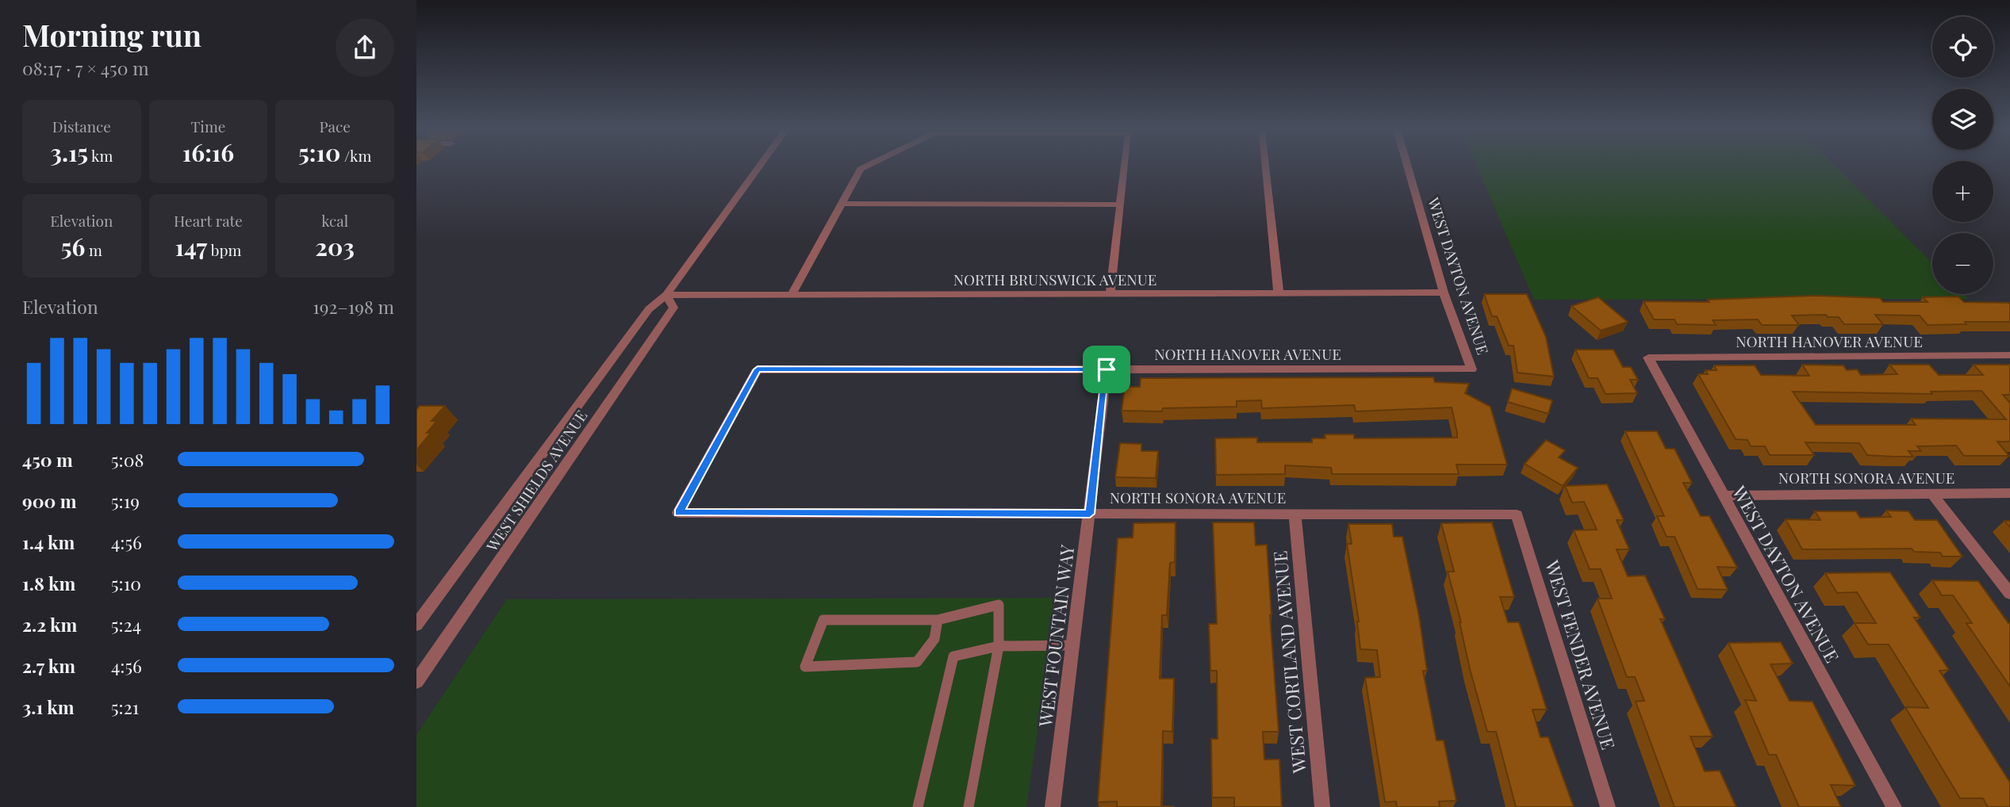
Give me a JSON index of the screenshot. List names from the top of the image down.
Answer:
{
  "streets": {
    "street": [
      "WEST DAYTON AVENUE",
      "NORTH BRUNSWICK AVENUE",
      "NORTH HANOVER AVENUE",
      "NORTH SONORA AVENUE",
      "WEST SHIELDS AVENUE",
      "WEST FOUNTAIN WAY",
      "WEST FENDER AVENUE",
      "WEST CORTLAND AVENUE"
    ]
  },
  "crossings": [
    ["WEST DAYTON AVENUE", "NORTH BRUNSWICK AVENUE"],
    ["WEST DAYTON AVENUE", "NORTH HANOVER AVENUE"],
    ["WEST DAYTON AVENUE", "NORTH SONORA AVENUE"],
    ["NORTH BRUNSWICK AVENUE", "WEST SHIELDS AVENUE"],
    ["NORTH HANOVER AVENUE", "NORTH SONORA AVENUE"],
    ["NORTH HANOVER AVENUE", "WEST FOUNTAIN WAY"],
    ["NORTH SONORA AVENUE", "WEST FOUNTAIN WAY"],
    ["NORTH SONORA AVENUE", "WEST FENDER AVENUE"],
    ["NORTH SONORA AVENUE", "WEST CORTLAND AVENUE"]
  ],
  "page": {
    "heading": ["Morning run", "08:17 · 7 × 450 m"],
    "map_buttons": ["+", "−"],
    "stats": [
      ["Distance", "3.15 km"],
      ["Time", "16:16"],
      ["Pace", "5:10 /km"],
      ["Elevation", "56 m"],
      ["Heart rate", "147 bpm"],
      ["kcal", "203"]
    ],
    "chart": ["Elevation", "192–198 m"],
    "list": [
      {
        "name": "450 m",
        "note": "5:08"
      },
      {
        "name": "900 m",
        "note": "5:19"
      },
      {
        "name": "1.4 km",
        "note": "4:56"
      },
      {
        "name": "1.8 km",
        "note": "5:10"
      },
      {
        "name": "2.2 km",
        "note": "5:24"
      },
      {
        "name": "2.7 km",
        "note": "4:56"
      },
      {
        "name": "3.1 km",
        "note": "5:21"
      }
    ]
  }
}
